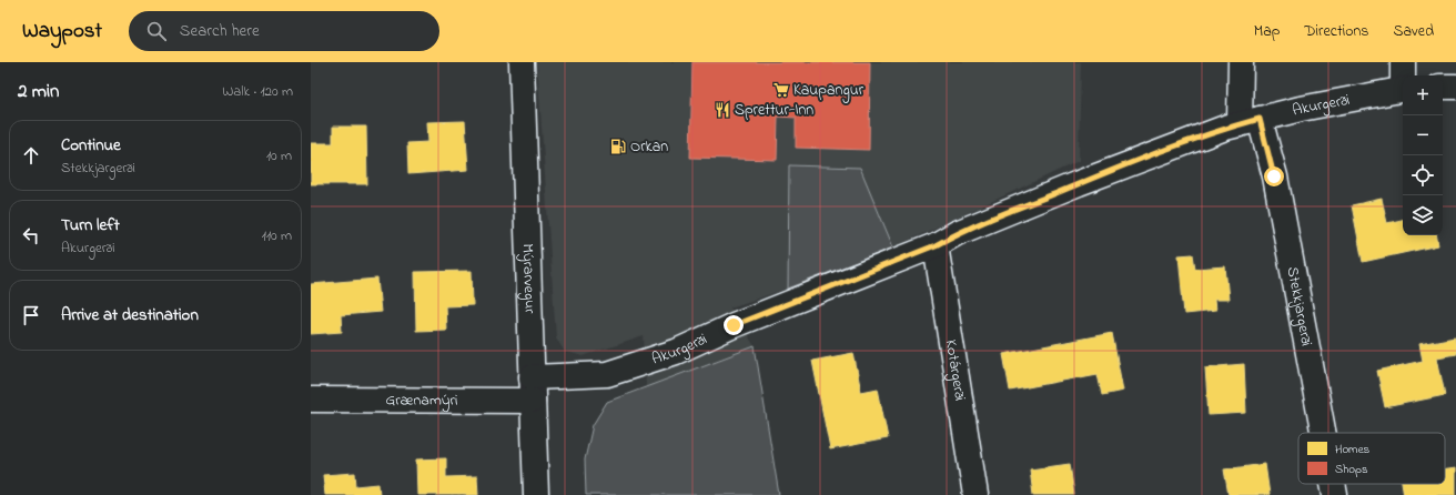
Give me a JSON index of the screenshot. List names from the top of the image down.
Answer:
{
  "streets": {
    "street": [
      "Akurgerði",
      "Mýrarvegur",
      "Stekkjargerði",
      "Kotárgerði",
      "Grænamýri"
    ]
  },
  "crossings": [
    ["Akurgerði", "Mýrarvegur"],
    ["Akurgerði", "Stekkjargerði"],
    ["Akurgerði", "Kotárgerði"],
    ["Akurgerði", "Grænamýri"],
    ["Mýrarvegur", "Grænamýri"]
  ],
  "places": {
    "supermarket": ["Kaupangur"],
    "restaurant": ["Sprettur-Inn"],
    "fuel station": ["Orkan"]
  },
  "legend": ["Homes", "Shops"],
  "page": {
    "header": "Waypost",
    "search": "Search here",
    "nav": ["Map", "Directions", "Saved"],
    "heading": ["2 min", "Walk · 120 m"],
    "map_buttons": ["+", "−"],
    "list": [
      ["Continue", "Stekkjargerði", "10 m"],
      ["Turn left", "Akurgerði", "110 m"],
      "Arrive at destination"
    ]
  }
}
